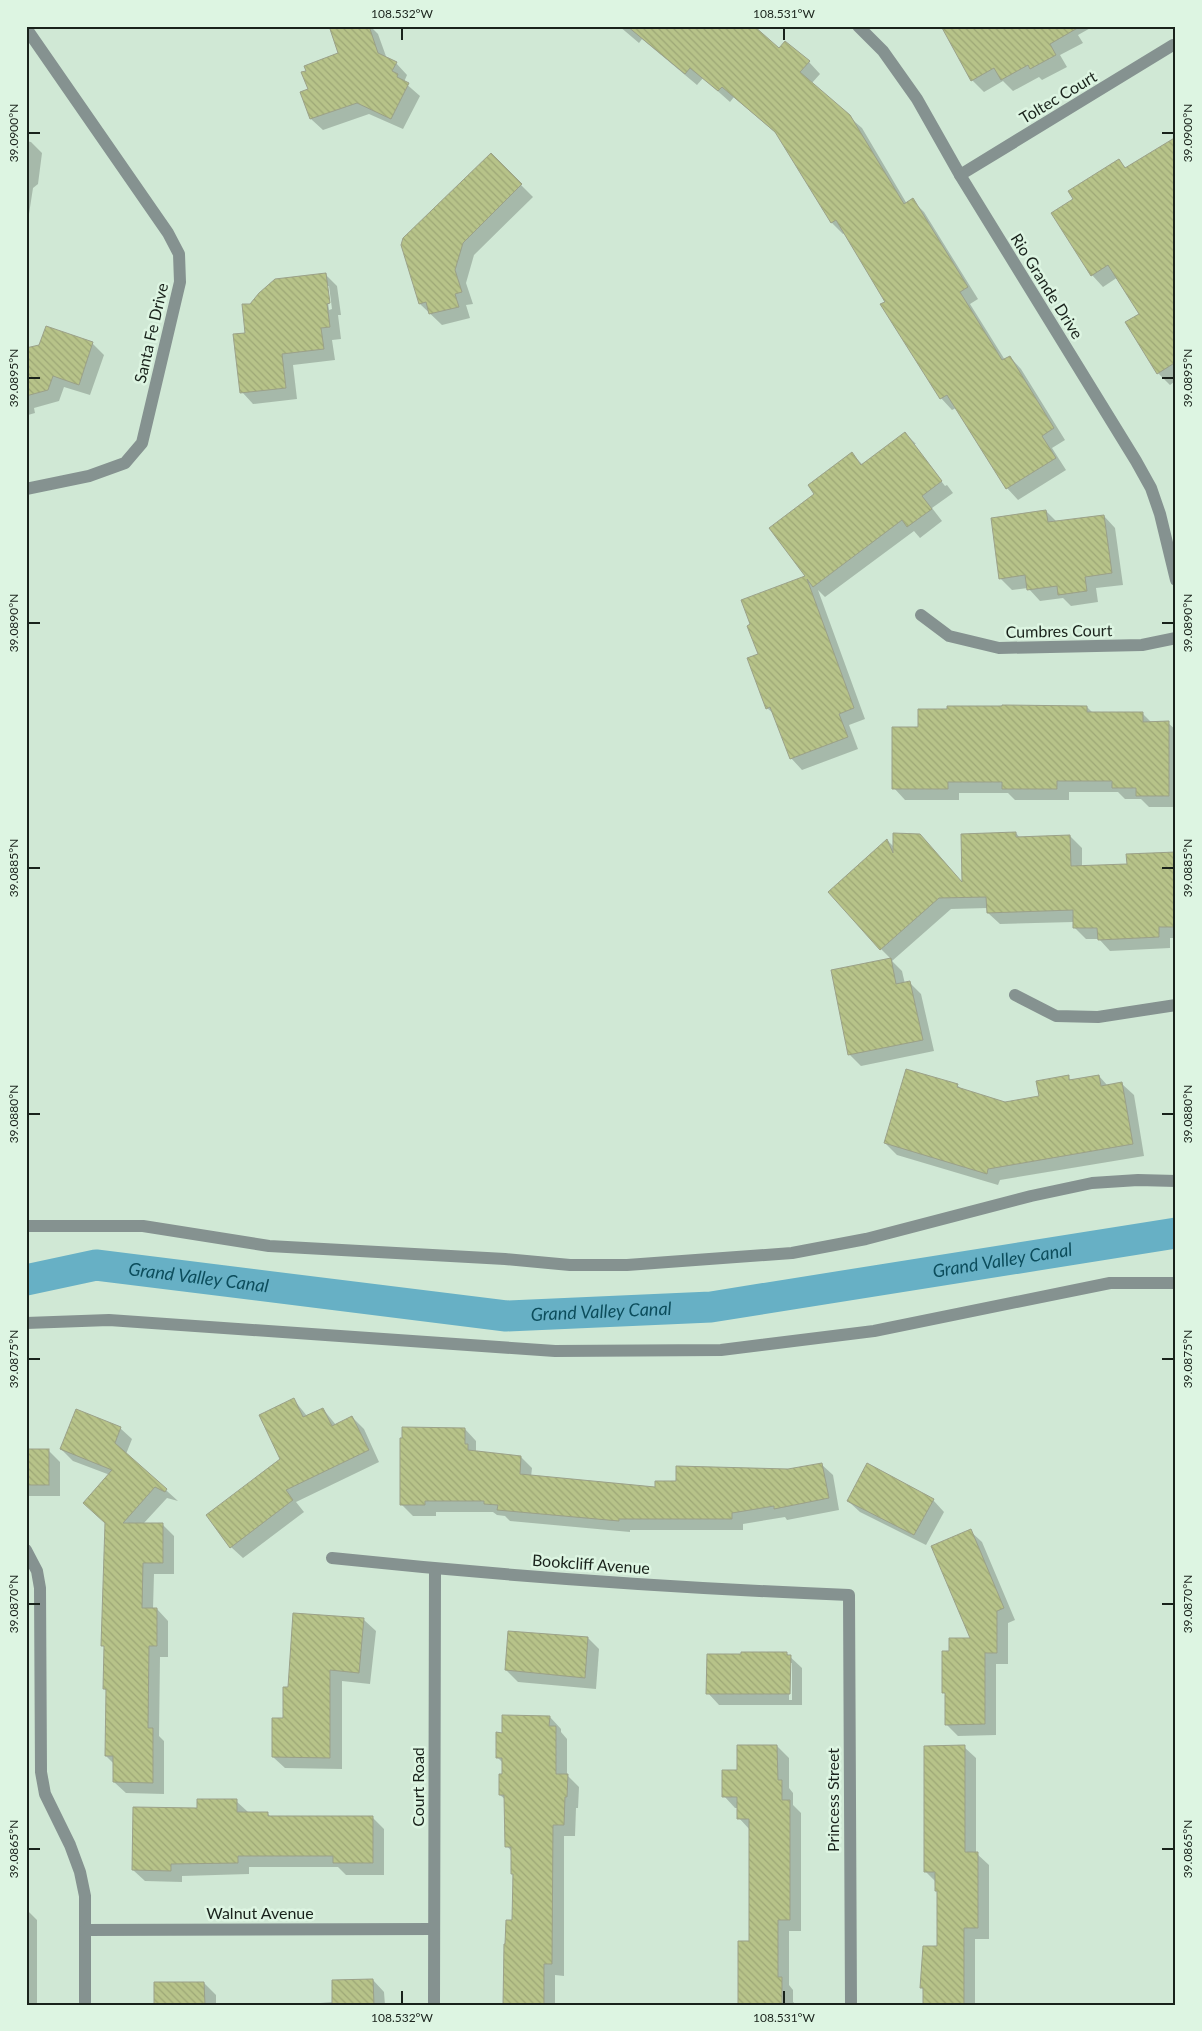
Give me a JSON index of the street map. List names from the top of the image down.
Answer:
{
  "streets": {
    "street": [
      "Toltec Court",
      "Rio Grande Drive",
      "Santa Fe Drive",
      "Cumbres Court",
      "Bookcliff Avenue",
      "Court Road",
      "Princess Street",
      "Walnut Avenue"
    ]
  },
  "crossings": [
    ["Toltec Court", "Rio Grande Drive"],
    ["Bookcliff Avenue", "Court Road"],
    ["Bookcliff Avenue", "Princess Street"],
    ["Court Road", "Walnut Avenue"]
  ],
  "water": ["Grand Valley Canal"],
  "coordinates": [
    "108.532°W",
    "108.531°W",
    "39.0900°N",
    "39.0895°N",
    "39.0890°N",
    "39.0885°N",
    "39.0880°N",
    "39.0875°N",
    "39.0870°N",
    "39.0865°N"
  ]
}
